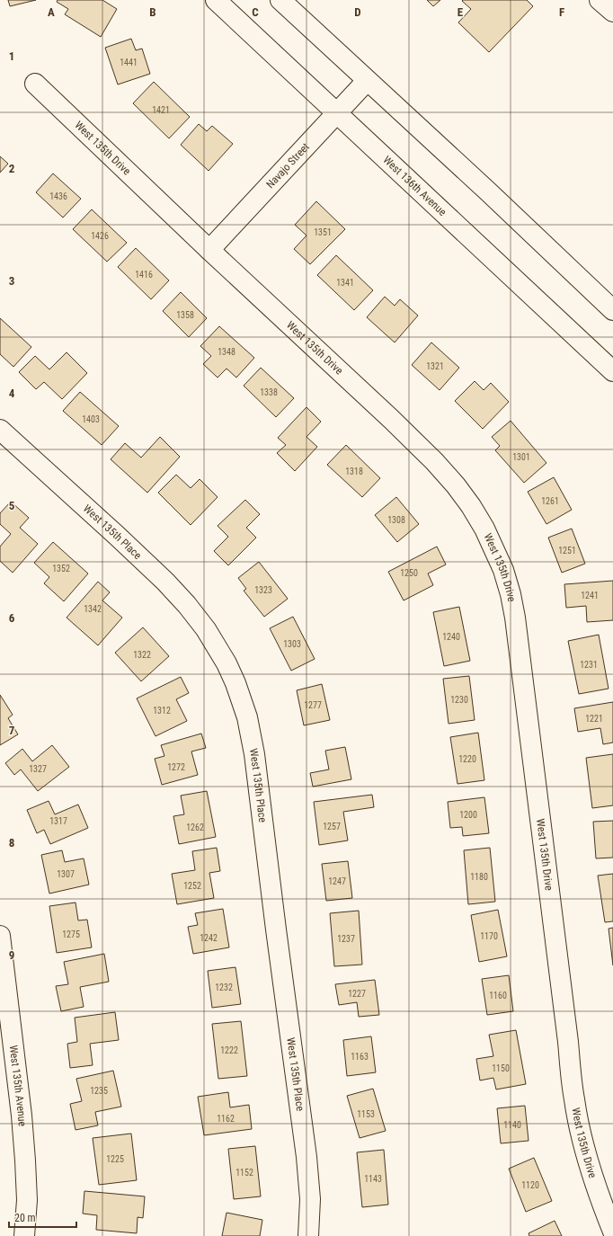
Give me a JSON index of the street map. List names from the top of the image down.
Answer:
{
  "streets": {
    "street": [
      "West 135th Drive",
      "Navajo Street",
      "West 136th Avenue",
      "West 135th Place",
      "West 135th Avenue"
    ]
  },
  "crossings": [
    ["West 135th Drive", "Navajo Street"],
    ["Navajo Street", "West 136th Avenue"]
  ],
  "house_numbers": [
    "1441",
    "1421",
    "1436",
    "1351",
    "1426",
    "1416",
    "1341",
    "1358",
    "1348",
    "1321",
    "1338",
    "1403",
    "1301",
    "1318",
    "1261",
    "1308",
    "1251",
    "1352",
    "1250",
    "1323",
    "1241",
    "1342",
    "1240",
    "1303",
    "1322",
    "1231",
    "1230",
    "1277",
    "1312",
    "1221",
    "1220",
    "1272",
    "1327",
    "1200",
    "1317",
    "1257",
    "1262",
    "1307",
    "1180",
    "1247",
    "1252",
    "1275",
    "1170",
    "1242",
    "1237",
    "1232",
    "1227",
    "1160",
    "1222",
    "1163",
    "1150",
    "1235",
    "1153",
    "1162",
    "1140",
    "1225",
    "1152",
    "1143",
    "1120"
  ],
  "scale_bar": "20 m",
  "grid": {
    "columns": [
      "A",
      "B",
      "C",
      "D",
      "E",
      "F"
    ],
    "rows": [
      "1",
      "2",
      "3",
      "4",
      "5",
      "6",
      "7",
      "8",
      "9"
    ]
  }
}
